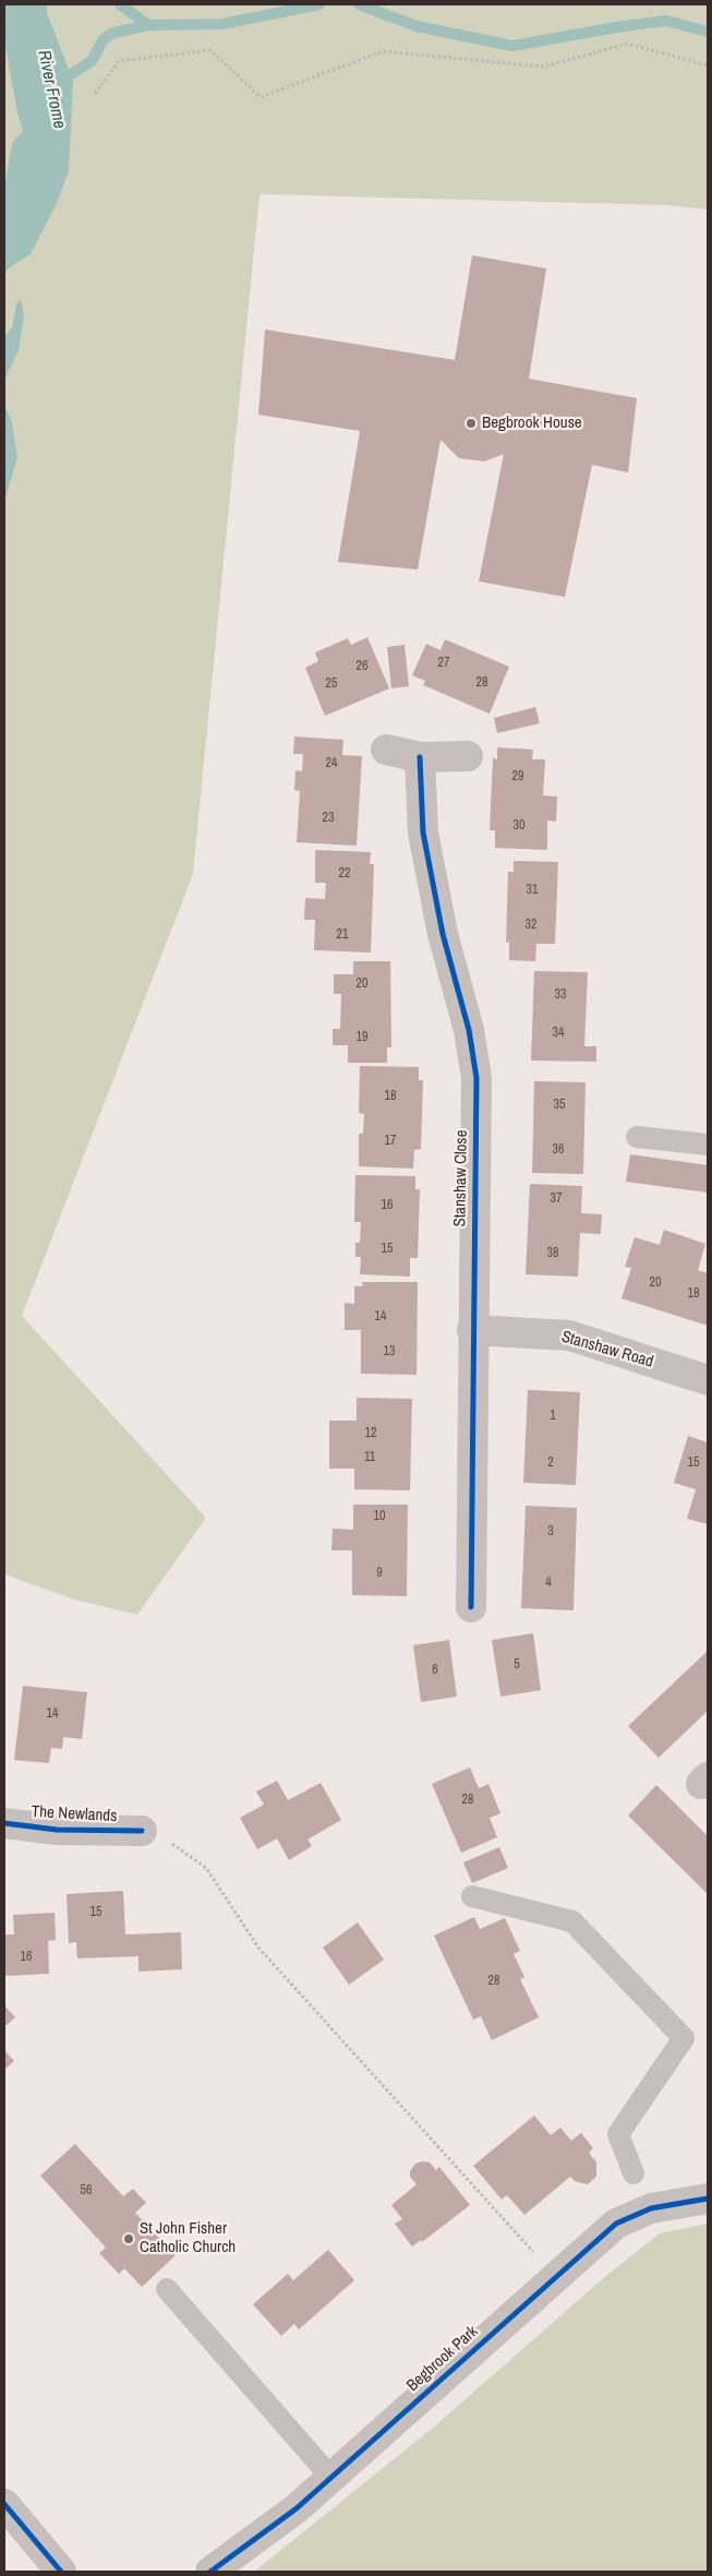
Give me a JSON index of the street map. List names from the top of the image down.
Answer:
{
  "streets": {
    "street": [
      "Stanshaw Close",
      "Stanshaw Road",
      "The Newlands",
      "Begbrook Park"
    ]
  },
  "crossings": [
    ["Stanshaw Close", "Stanshaw Road"]
  ],
  "water": ["River Frome"],
  "places": ["Begbrook House", "St John Fisher Catholic Church"],
  "house_numbers": [
    "27",
    "26",
    "28",
    "25",
    "24",
    "29",
    "23",
    "30",
    "22",
    "31",
    "32",
    "21",
    "20",
    "33",
    "34",
    "19",
    "18",
    "35",
    "17",
    "36",
    "37",
    "16",
    "15",
    "38",
    "20",
    "18",
    "14",
    "13",
    "1",
    "12",
    "11",
    "2",
    "15",
    "10",
    "3",
    "9",
    "4",
    "5",
    "6",
    "14",
    "28",
    "15",
    "16",
    "28",
    "56"
  ]
}
